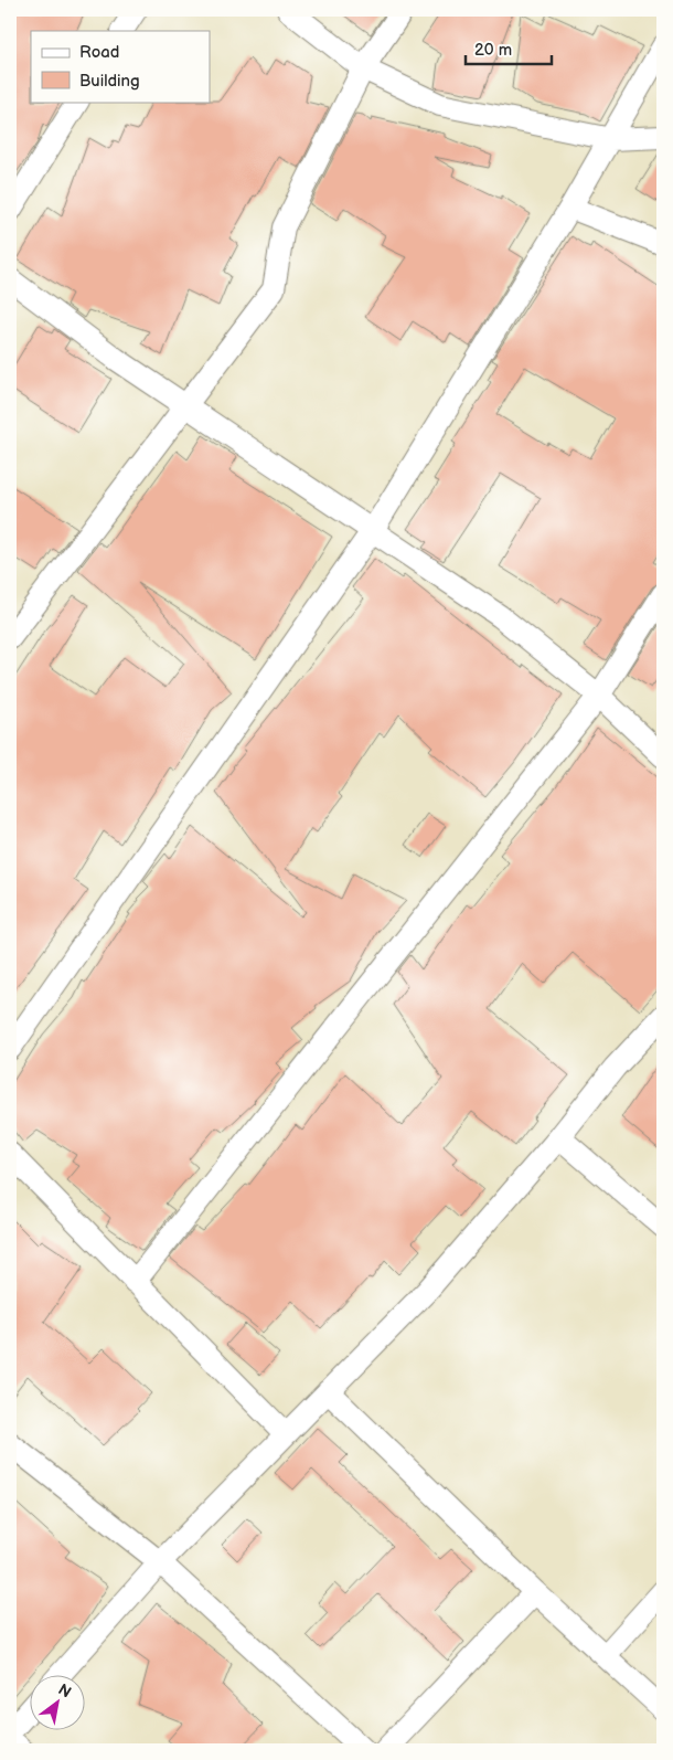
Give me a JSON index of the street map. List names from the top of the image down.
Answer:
{
  "legend": ["Road", "Building"],
  "scale_bar": "20 m",
  "north": "top right"
}
